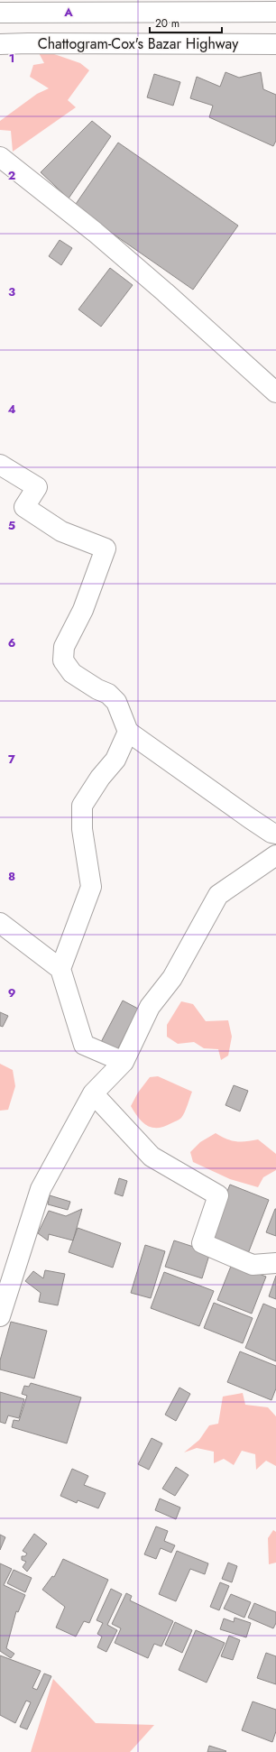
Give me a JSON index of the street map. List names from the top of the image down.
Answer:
{
  "streets": {
    "main road": ["Chattogram-Cox's Bazar Highway"]
  },
  "scale_bar": "20 m",
  "grid": {
    "columns": ["A"],
    "rows": [
      "1",
      "2",
      "3",
      "4",
      "5",
      "6",
      "7",
      "8",
      "9"
    ]
  }
}
